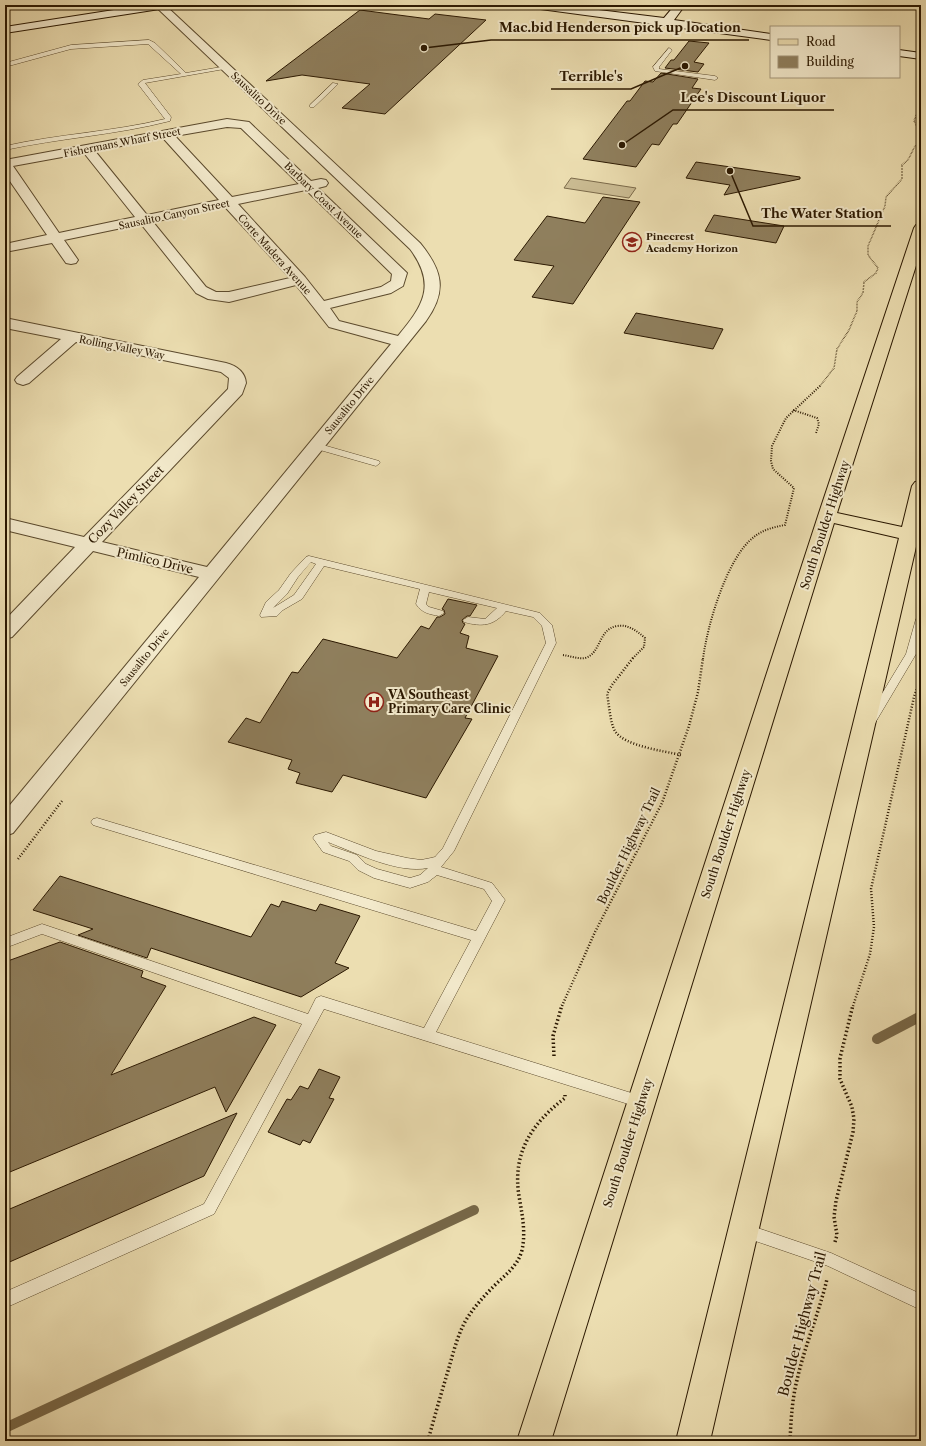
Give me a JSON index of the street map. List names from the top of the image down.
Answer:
{
  "streets": {
    "main road": ["South Boulder Highway"],
    "street": [
      "Sausalito Drive",
      "Fishermans Wharf Street",
      "Barbary Coast Avenue",
      "Sausalito Canyon Street",
      "Corte Madera Avenue",
      "Rolling Valley Way",
      "Cozy Valley Street",
      "Pimlico Drive"
    ],
    "path": ["Boulder Highway Trail"]
  },
  "crossings": [
    ["Sausalito Drive", "Sausalito Canyon Street"],
    ["Sausalito Drive", "Corte Madera Avenue"],
    ["Sausalito Drive", "Pimlico Drive"],
    ["Fishermans Wharf Street", "Barbary Coast Avenue"],
    ["Fishermans Wharf Street", "Corte Madera Avenue"],
    ["Barbary Coast Avenue", "Sausalito Canyon Street"],
    ["Barbary Coast Avenue", "Corte Madera Avenue"],
    ["Sausalito Canyon Street", "Corte Madera Avenue"],
    ["Rolling Valley Way", "Cozy Valley Street"],
    ["Cozy Valley Street", "Pimlico Drive"]
  ],
  "places": {
    "other": [
      "Mac.bid Henderson pick up location",
      "Terrible's",
      "Lee's Discount Liquor",
      "The Water Station"
    ],
    "school or university": ["Pinecrest Academy Horizon"],
    "hospital": ["VA Southeast Primary Care Clinic"]
  },
  "legend": ["Road", "Building"]
}
